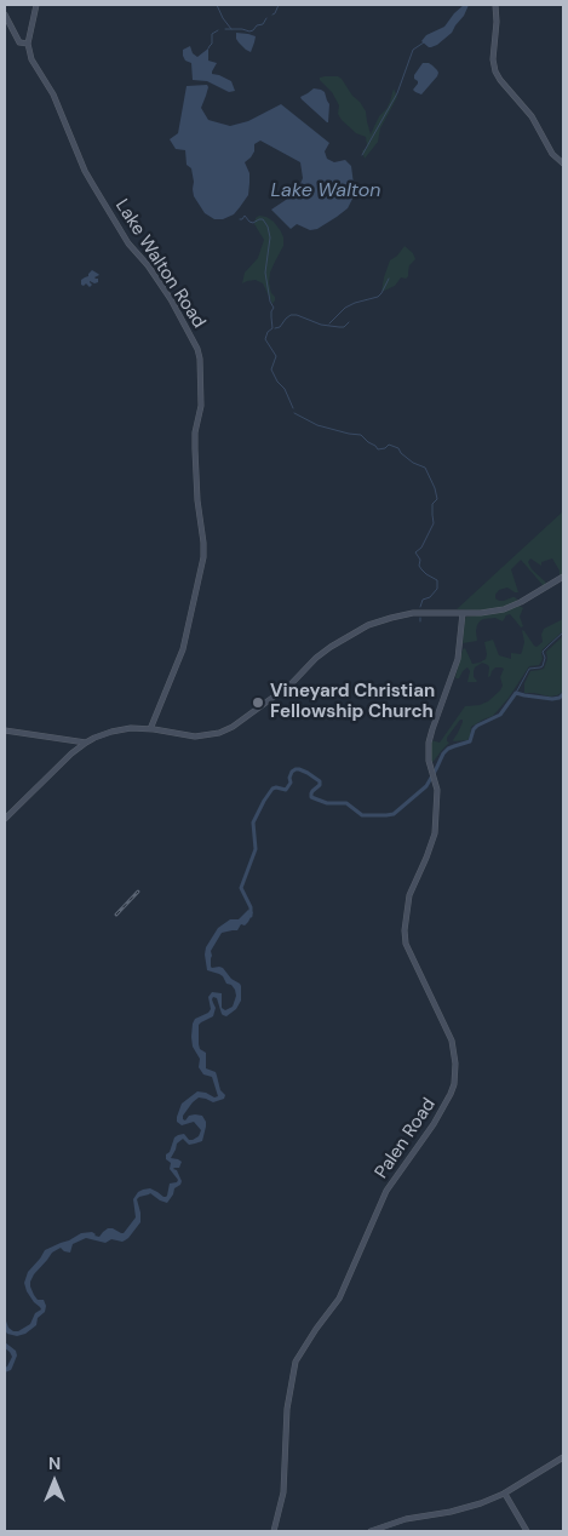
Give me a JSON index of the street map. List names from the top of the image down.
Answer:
{
  "streets": {
    "street": ["Lake Walton Road", "Palen Road"]
  },
  "water": ["Lake Walton"],
  "places": ["Vineyard Christian Fellowship Church"],
  "north": "top"
}
